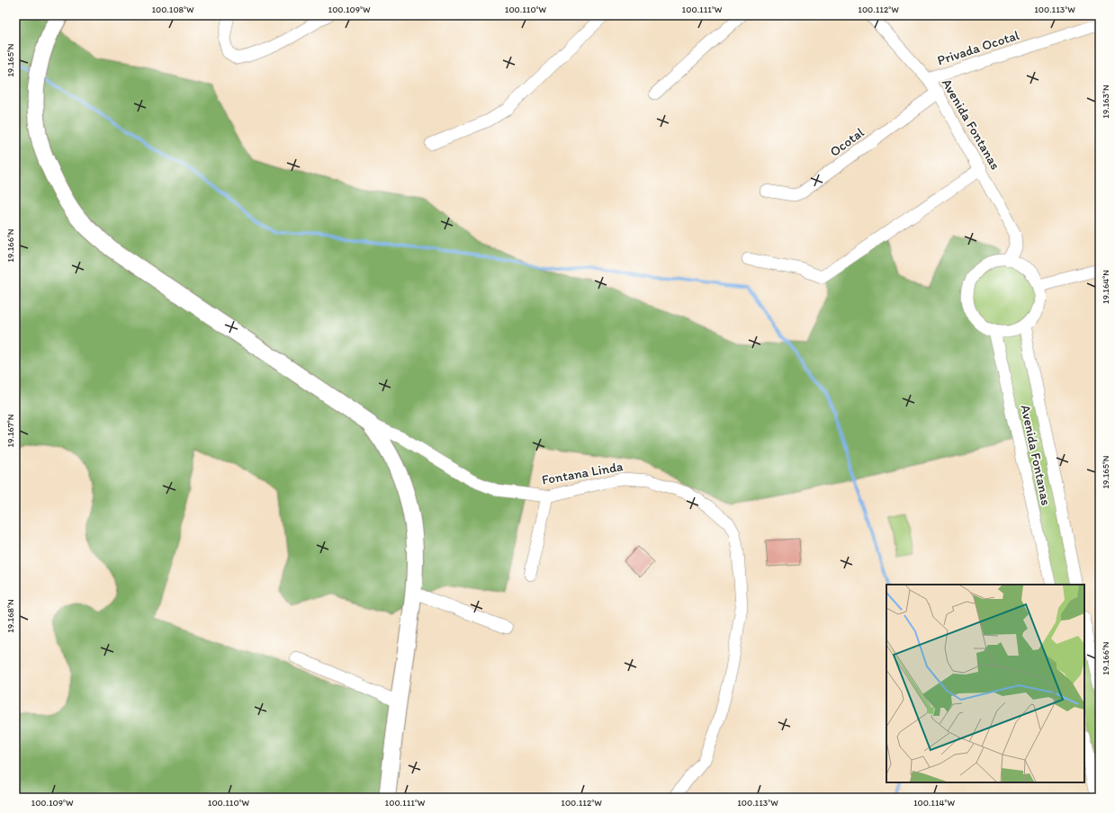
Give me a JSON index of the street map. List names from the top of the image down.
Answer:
{
  "streets": {
    "street": [
      "Privada Ocotal",
      "Avenida Fontanas",
      "Ocotal",
      "Fontana Linda"
    ]
  },
  "crossings": [
    ["Privada Ocotal", "Avenida Fontanas"],
    ["Avenida Fontanas", "Ocotal"]
  ],
  "coordinates": [
    "100.108°W",
    "100.109°W",
    "100.110°W",
    "100.111°W",
    "100.112°W",
    "100.113°W",
    "19.165°N",
    "19.163°N",
    "19.166°N",
    "19.164°N",
    "19.167°N",
    "19.168°N",
    "100.114°W"
  ]
}
